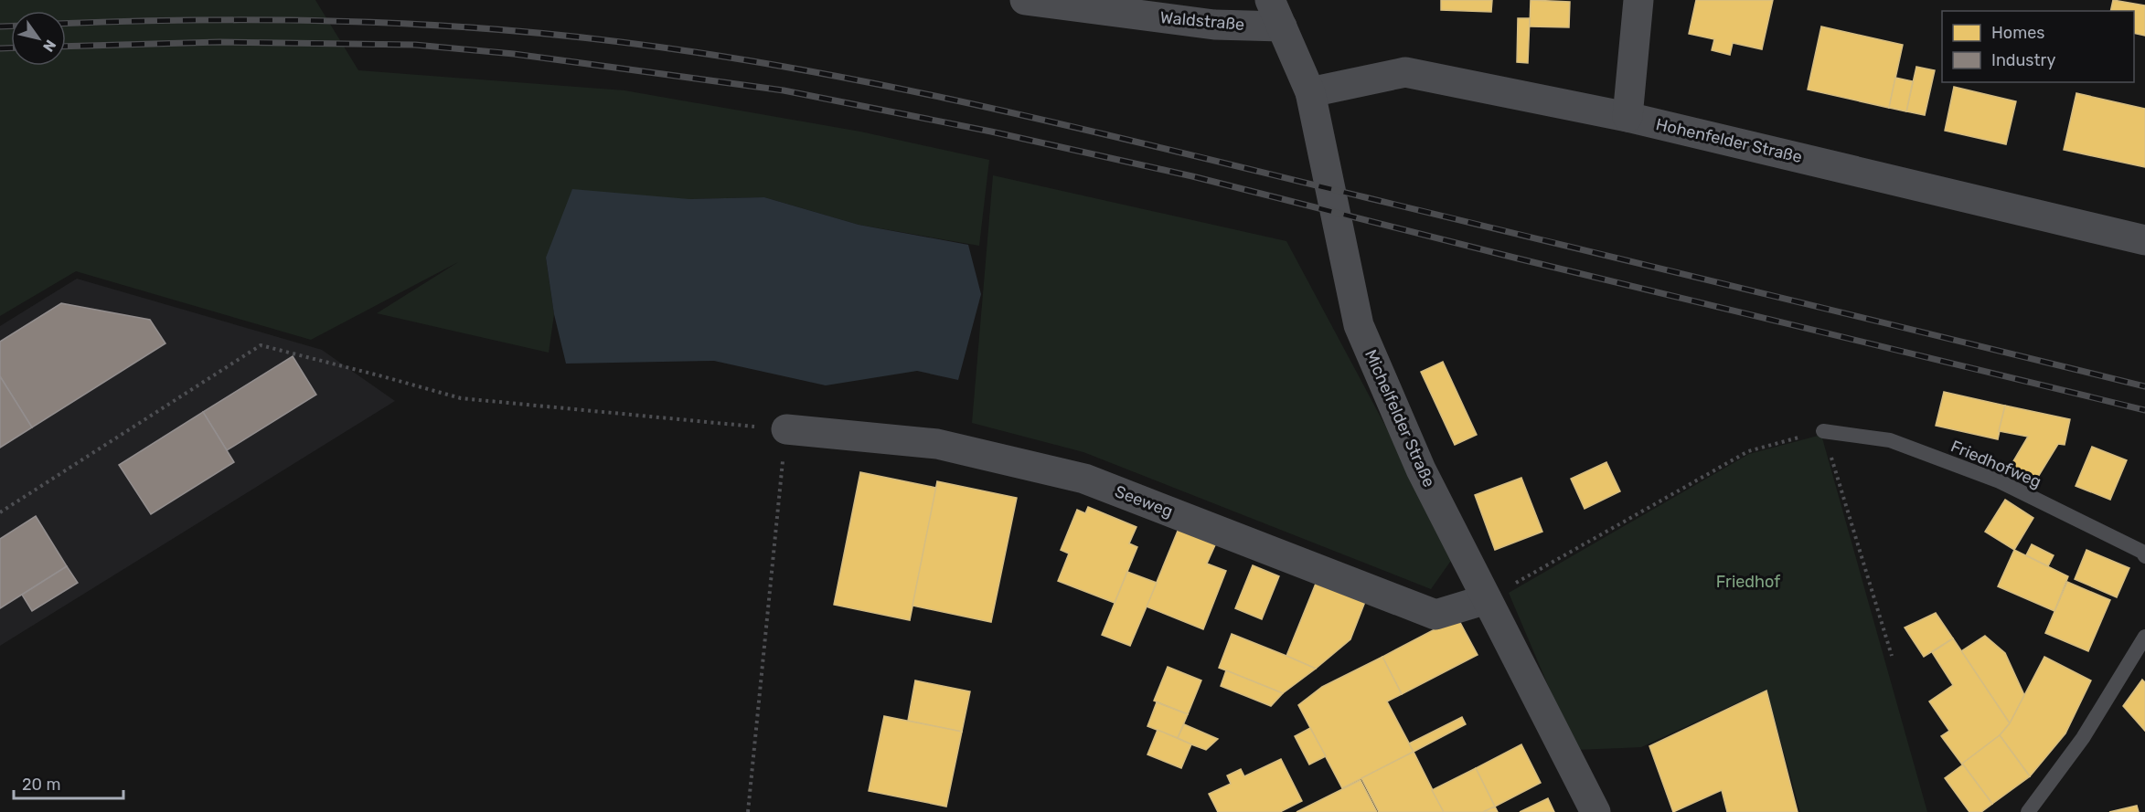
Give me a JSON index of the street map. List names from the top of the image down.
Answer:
{
  "streets": {
    "street": [
      "Waldstraße",
      "Hohenfelder Straße",
      "Michelfelder Straße",
      "Seeweg"
    ],
    "lane": ["Friedhofweg"]
  },
  "crossings": [
    ["Waldstraße", "Michelfelder Straße"],
    ["Hohenfelder Straße", "Michelfelder Straße"],
    ["Michelfelder Straße", "Seeweg"]
  ],
  "parks": ["Friedhof"],
  "legend": ["Homes", "Industry"],
  "scale_bar": "20 m",
  "north": "bottom right"
}
